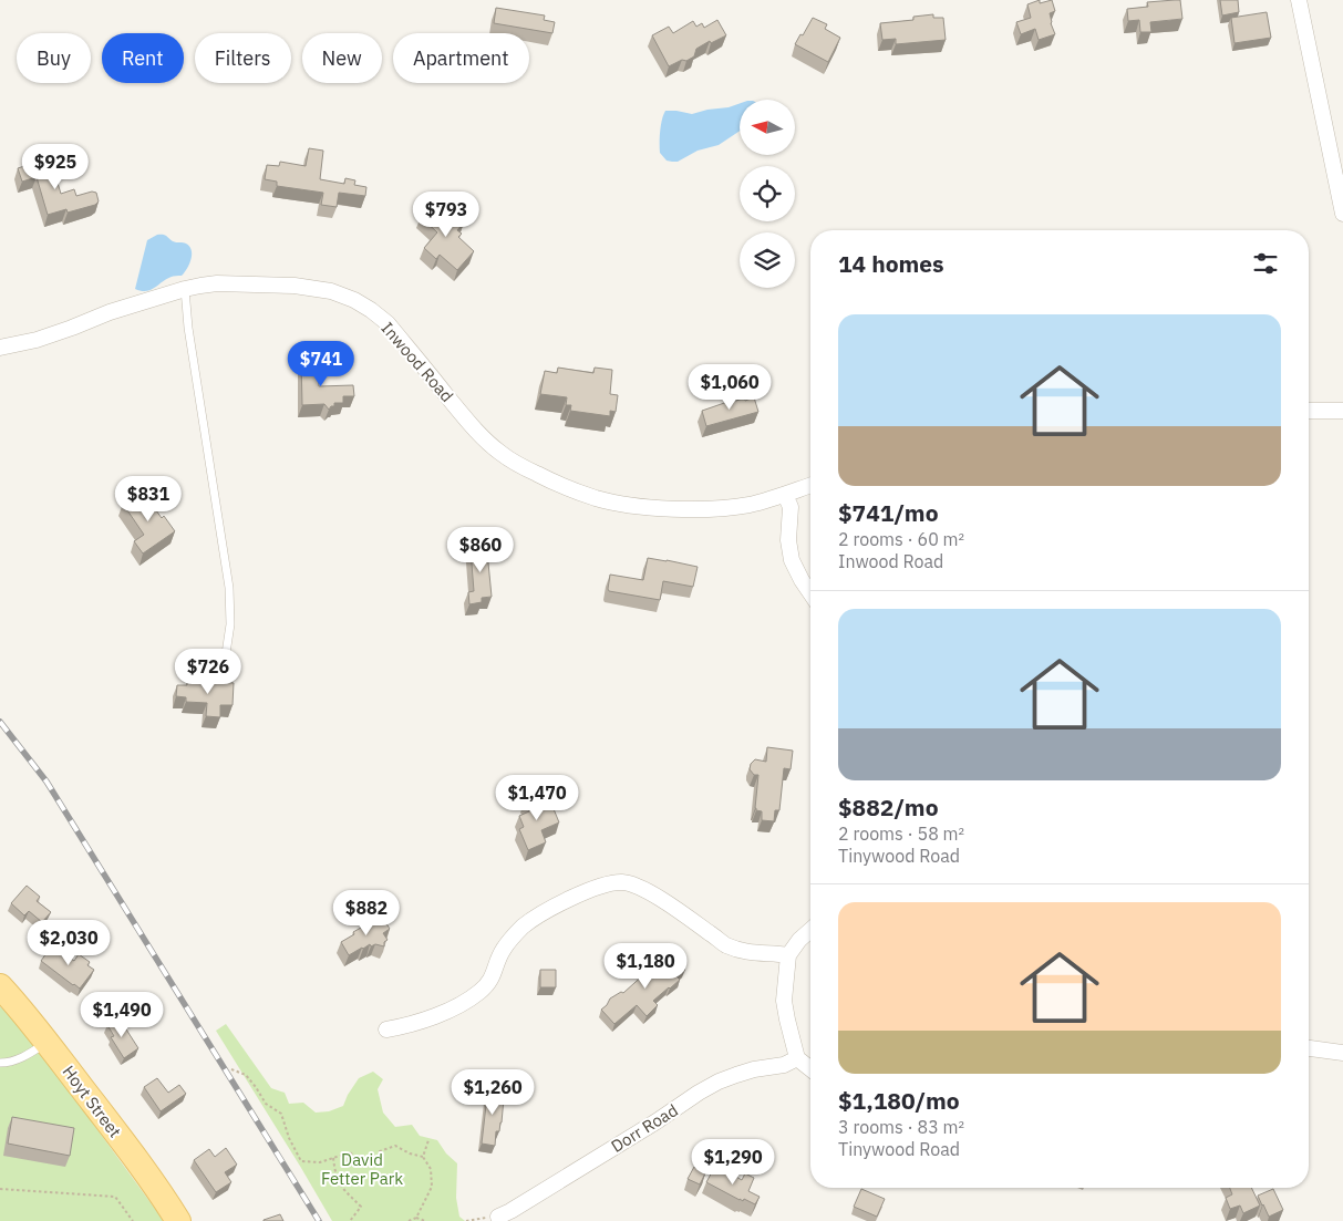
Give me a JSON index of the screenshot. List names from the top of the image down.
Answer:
{
  "streets": {
    "main road": ["Hoyt Street"],
    "street": ["Inwood Road", "Dorr Road"]
  },
  "parks": ["David Fetter Park"],
  "north": "left",
  "page": {
    "chip": [
      "Buy",
      "Rent",
      "Filters",
      "New",
      "Apartment"
    ],
    "price": [
      "$925",
      "$793",
      "$741",
      "$1,060",
      "$831",
      "$860",
      "$726",
      "$1,470",
      "$882",
      "$2,030",
      "$1,180",
      "$1,490",
      "$1,260",
      "$1,290"
    ],
    "heading": "14 homes",
    "list": [
      {
        "name": "$741/mo",
        "note": "2 rooms · 60 m² · Inwood Road"
      },
      {
        "name": "$882/mo",
        "note": "2 rooms · 58 m² · Tinywood Road"
      },
      {
        "name": "$1,180/mo",
        "note": "3 rooms · 83 m² · Tinywood Road"
      }
    ]
  }
}
